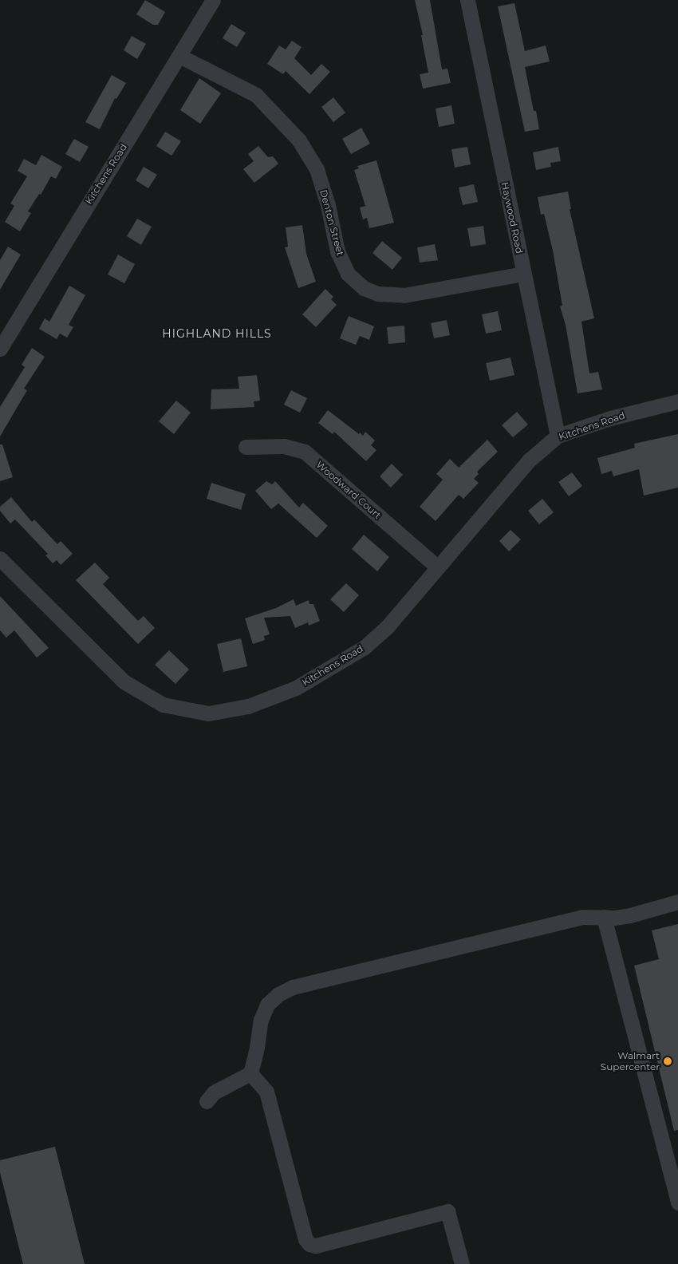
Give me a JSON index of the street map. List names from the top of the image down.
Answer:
{
  "streets": {
    "street": [
      "Kitchens Road",
      "Haywood Road",
      "Denton Street",
      "Woodward Court"
    ]
  },
  "crossings": [
    ["Kitchens Road", "Haywood Road"],
    ["Kitchens Road", "Denton Street"],
    ["Kitchens Road", "Woodward Court"],
    ["Haywood Road", "Denton Street"]
  ],
  "districts": ["HIGHLAND HILLS"],
  "places": ["Walmart Supercenter"]
}
